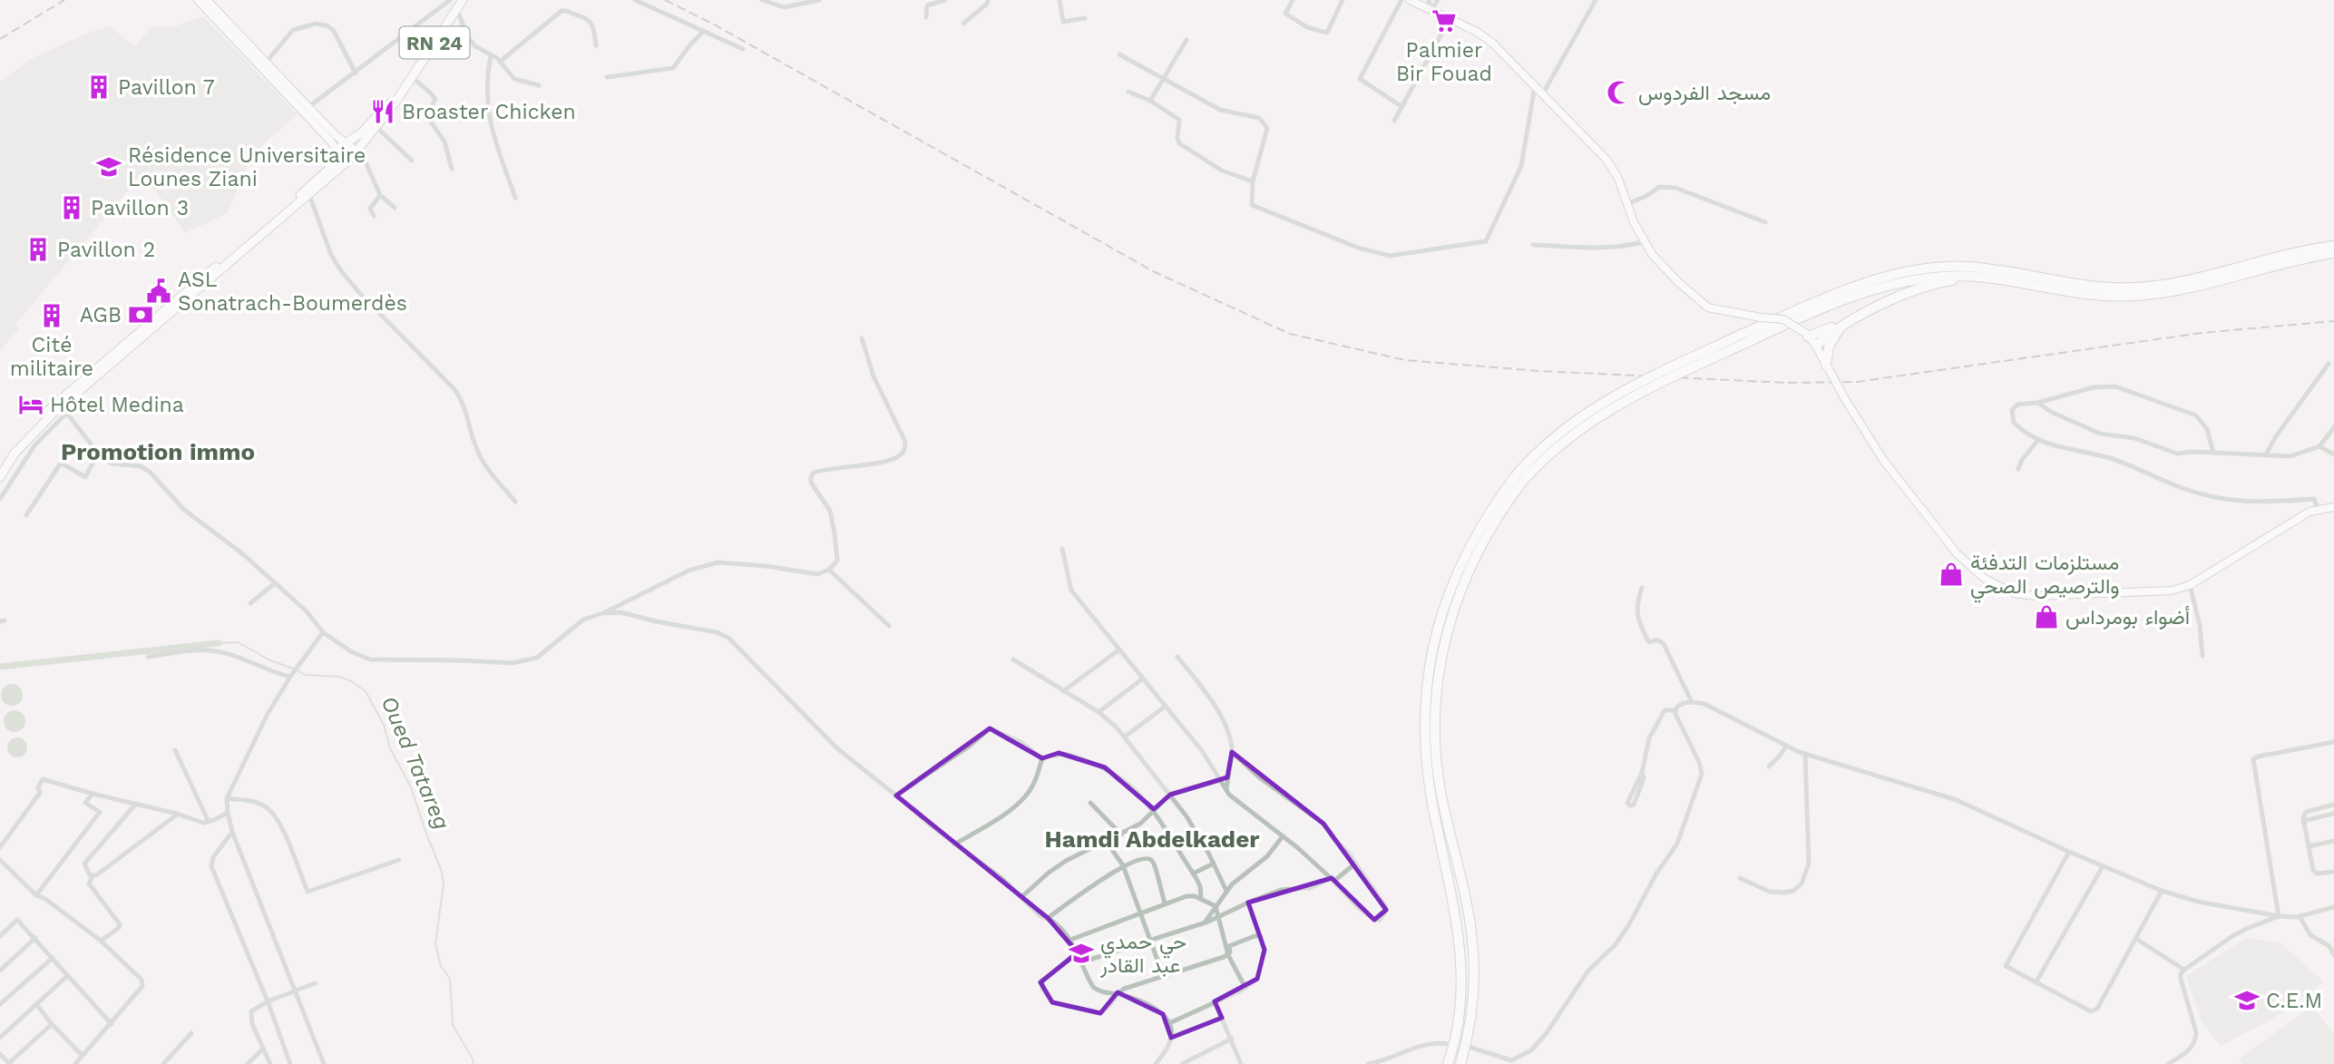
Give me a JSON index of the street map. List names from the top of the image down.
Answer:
{
  "streets": {
    "main road": ["RN 24"]
  },
  "districts": ["Promotion immo", "Hamdi Abdelkader"],
  "water": ["Oued Tatareg"],
  "places": {
    "supermarket": ["Palmier Bir Fouad"],
    "building": [
      "Pavillon 7",
      "Pavillon 3",
      "Pavillon 2",
      "Cité militaire"
    ],
    "mosque": ["مسجد الفردوس"],
    "restaurant": ["Broaster Chicken"],
    "school or university": ["Résidence Universitaire Lounes Ziani", "حي حمدي عبد القادر", "C.E.M"],
    "public building": ["ASL Sonatrach-Boumerdès"],
    "bank": ["AGB"],
    "hotel": ["Hôtel Medina"],
    "shop": ["مستلزمات التدفئة والترصيص الصحي", "أضواء بومرداس"]
  }
}
